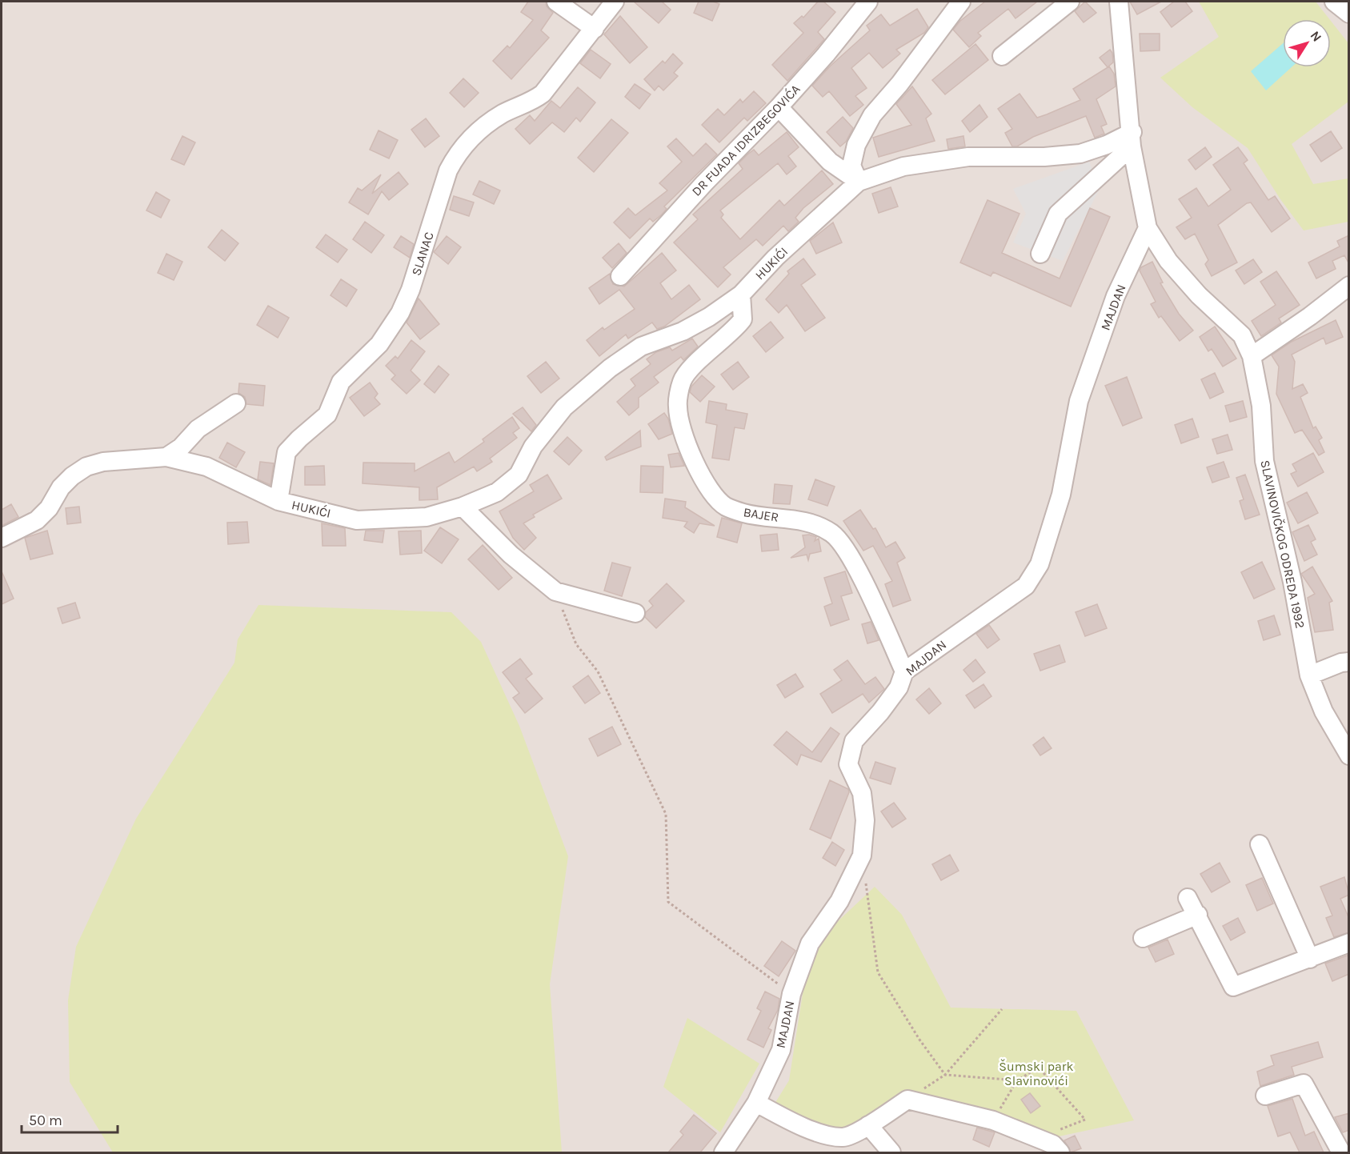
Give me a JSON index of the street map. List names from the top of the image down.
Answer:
{
  "streets": {
    "street": [
      "DR FUADA IDRIZBEGOVIĆA",
      "SLANAC",
      "HUKIĆI",
      "MAJDAN",
      "BAJER",
      "SLAVINOVIČKOG ODREDA 1992"
    ]
  },
  "crossings": [
    ["SLANAC", "HUKIĆI"],
    ["HUKIĆI", "BAJER"],
    ["HUKIĆI", "SLAVINOVIČKOG ODREDA 1992"],
    ["MAJDAN", "BAJER"],
    ["MAJDAN", "SLAVINOVIČKOG ODREDA 1992"]
  ],
  "parks": ["Šumski park Slavinovići"],
  "scale_bar": "50 m",
  "north": "top right"
}
